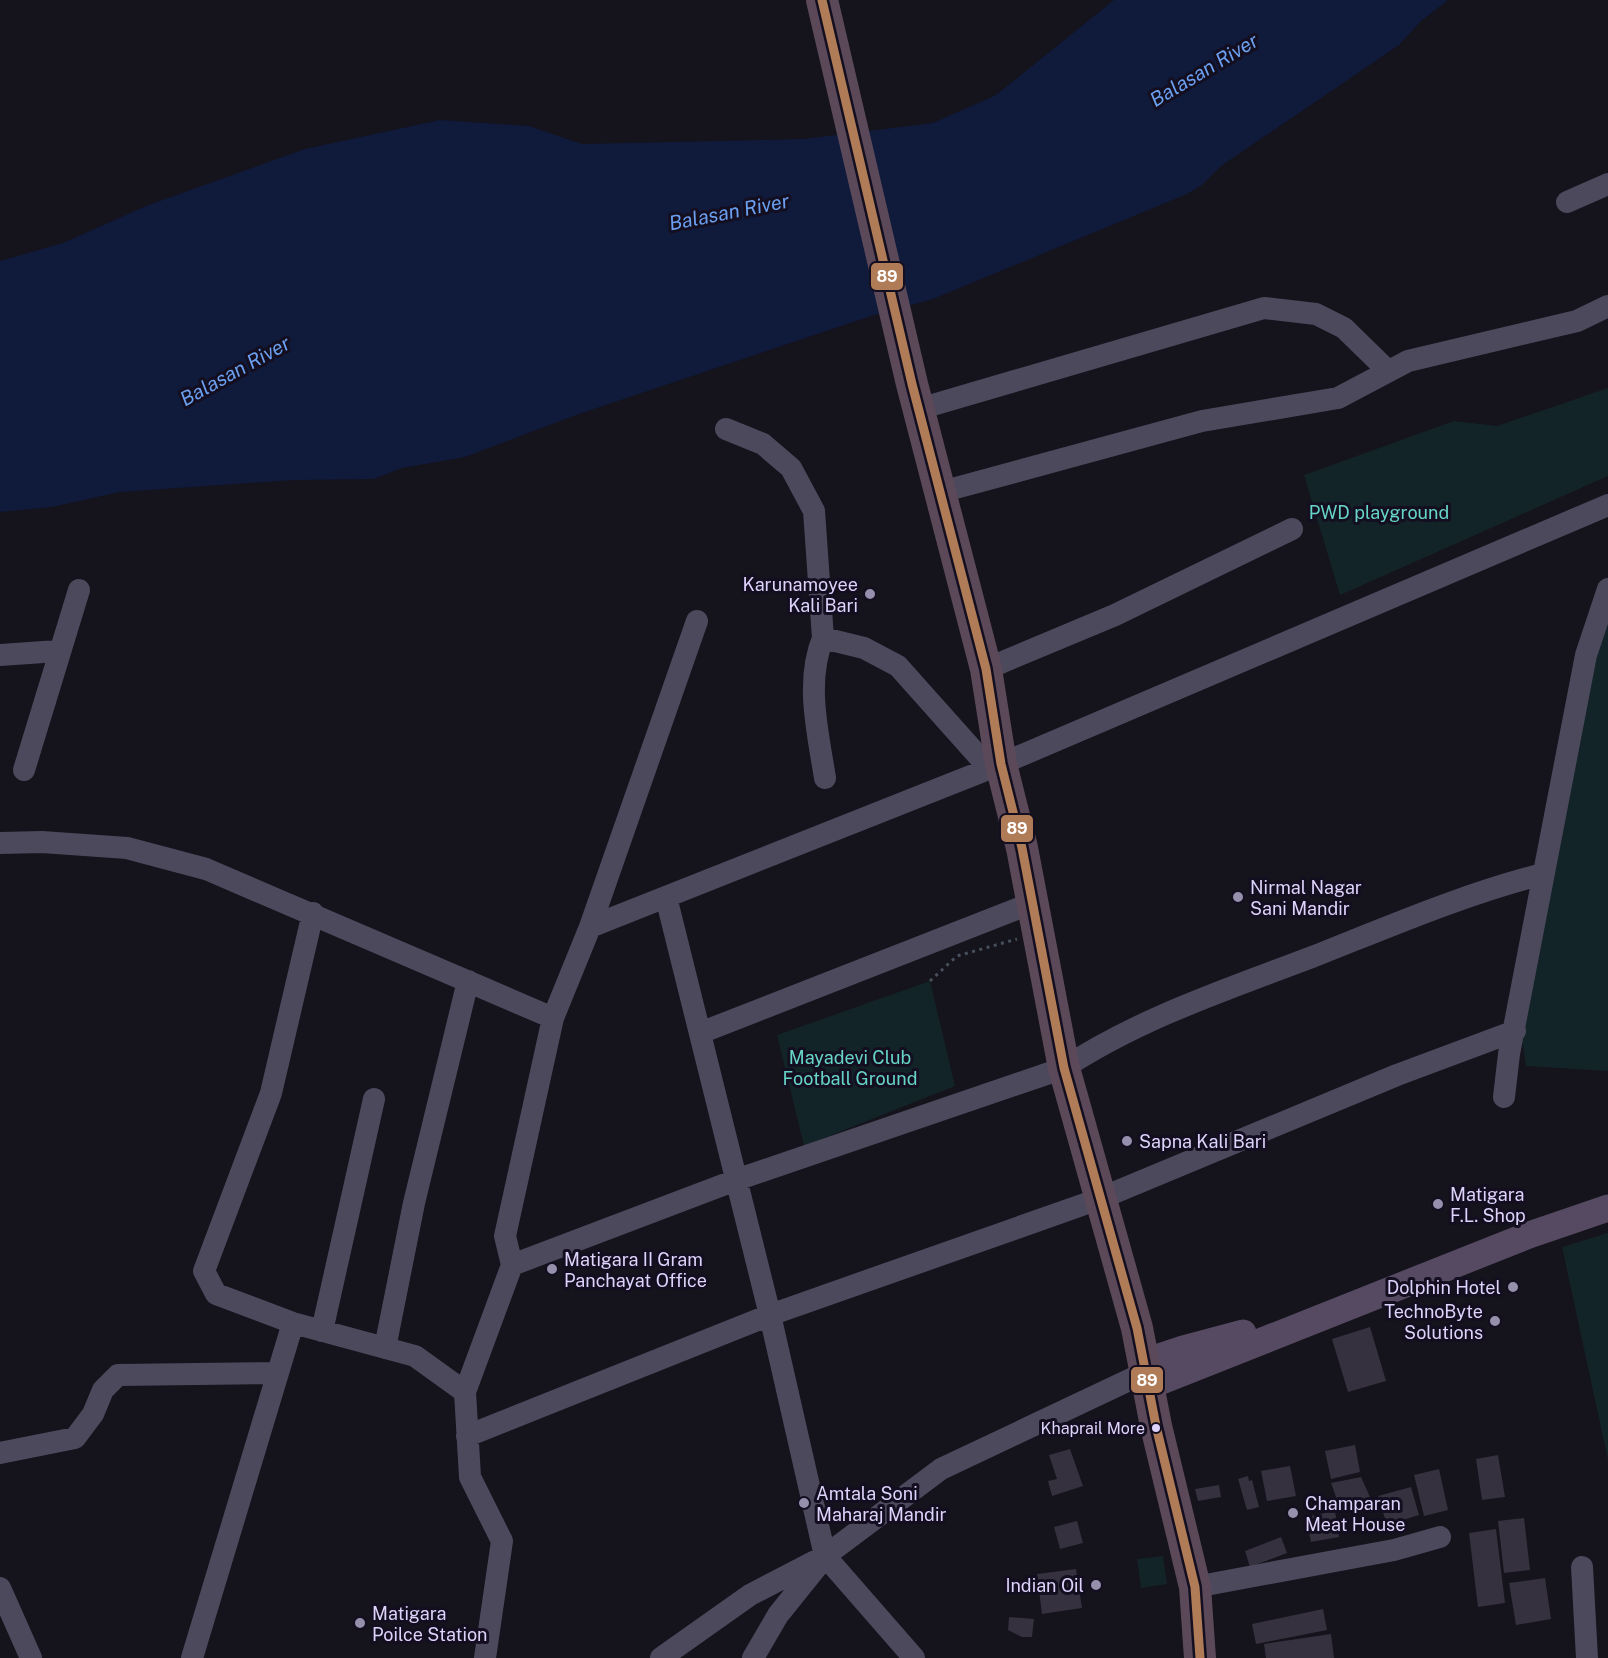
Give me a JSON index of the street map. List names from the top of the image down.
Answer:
{
  "water": ["Balasan River"],
  "parks": ["PWD playground", "Mayadevi Club Football Ground"],
  "places": [
    "Karunamoyee Kali Bari",
    "Nirmal Nagar Sani Mandir",
    "Sapna Kali Bari",
    "Matigara F.L. Shop",
    "Matigara II Gram Panchayat Office",
    "Dolphin Hotel",
    "TechnoByte Solutions",
    "Khaprail More",
    "Amtala Soni Maharaj Mandir",
    "Champaran Meat House",
    "Indian Oil",
    "Matigara Poilce Station"
  ],
  "lines": ["transit line 89"]
}
